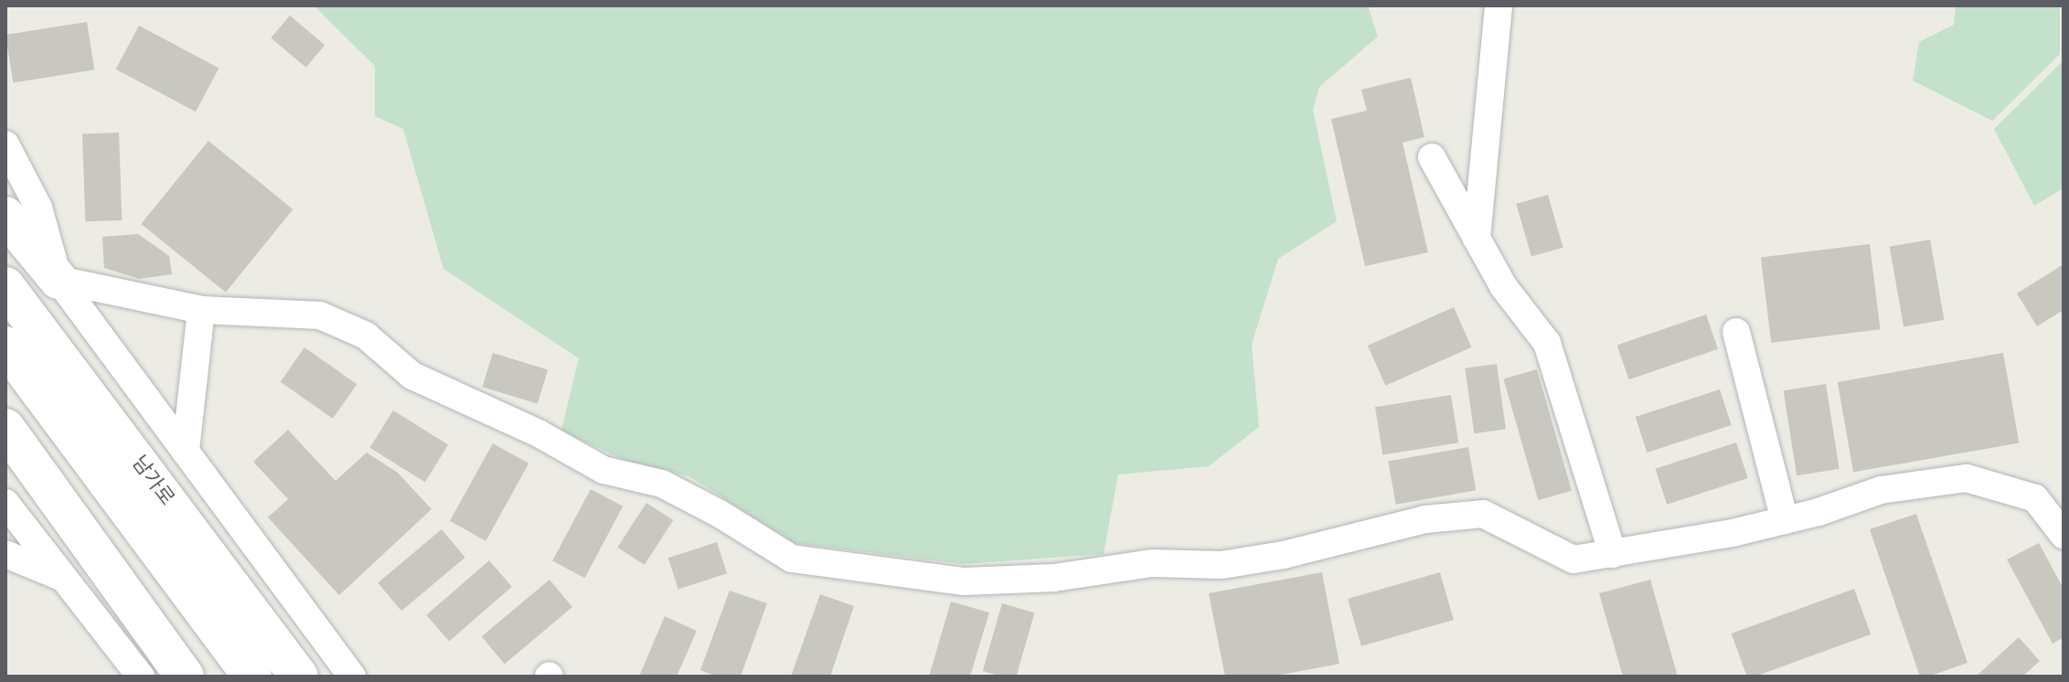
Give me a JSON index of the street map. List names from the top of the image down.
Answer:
{
  "streets": {
    "main road": ["남가로"]
  }
}
